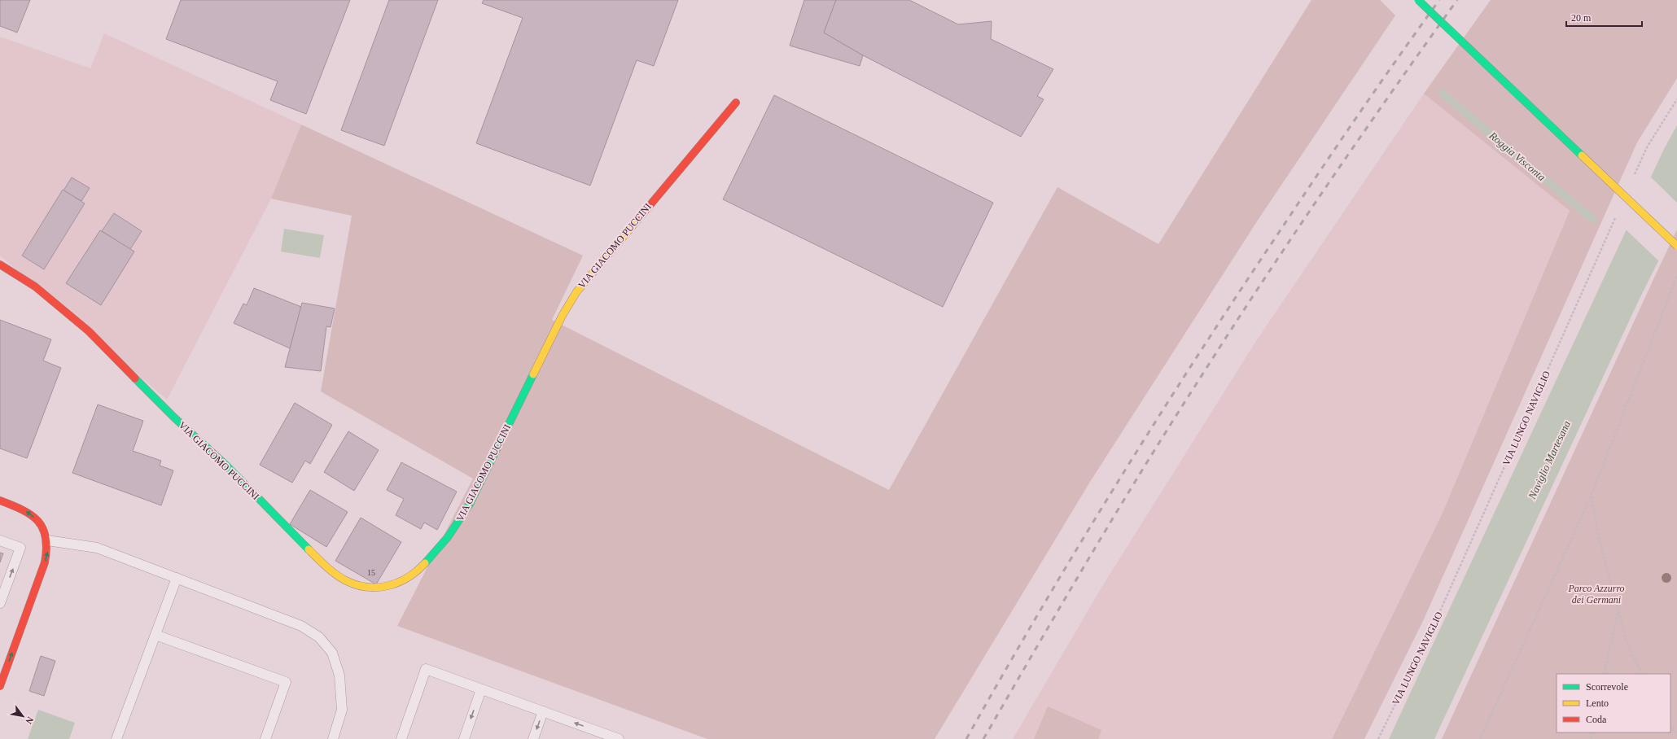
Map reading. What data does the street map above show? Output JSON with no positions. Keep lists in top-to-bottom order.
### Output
{
  "streets": {
    "street": ["VIA GIACOMO PUCCINI"],
    "path": ["VIA LUNGO NAVIGLIO"]
  },
  "water": ["Roggia Visconta", "Naviglio Martesana"],
  "parks": ["Parco Azzurro dei Germani"],
  "house_numbers": ["15"],
  "legend": ["Scorrevole", "Lento", "Coda"],
  "scale_bar": "20 m",
  "north": "bottom right"
}
